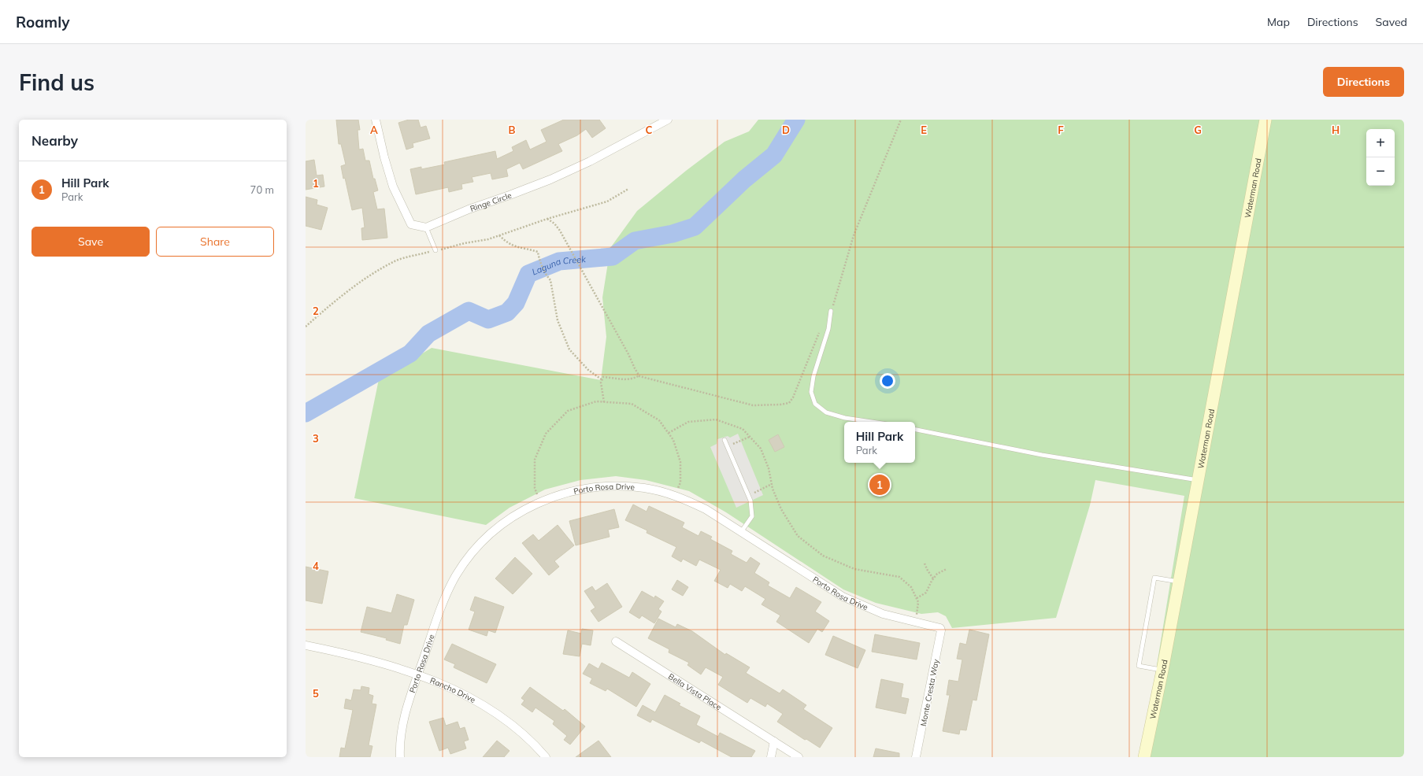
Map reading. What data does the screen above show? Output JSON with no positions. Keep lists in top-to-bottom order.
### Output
{
  "streets": {
    "main road": ["Waterman Road"],
    "street": [
      "Ringe Circle",
      "Porto Rosa Drive",
      "Rancho Drive",
      "Bella Vista Place",
      "Monte Cresta Way"
    ]
  },
  "crossings": [
    ["Porto Rosa Drive", "Rancho Drive"],
    ["Porto Rosa Drive", "Monte Cresta Way"]
  ],
  "water": ["Laguna Creek"],
  "page": {
    "header": "Roamly",
    "nav": ["Map", "Directions", "Saved"],
    "buttons": [
      "Directions",
      ["Save", "Share"]
    ],
    "title": "Find us",
    "heading": "Nearby",
    "map_buttons": ["+", "−"],
    "list": [
      {
        "mark": "1",
        "name": "Hill Park",
        "note": "Park",
        "value": "70 m"
      }
    ],
    "popup": ["Hill Park", "Park"],
    "pins": "1"
  },
  "grid": {
    "columns": [
      "A",
      "B",
      "C",
      "D",
      "E",
      "F",
      "G",
      "H"
    ],
    "rows": [
      "1",
      "2",
      "3",
      "4",
      "5"
    ]
  }
}
